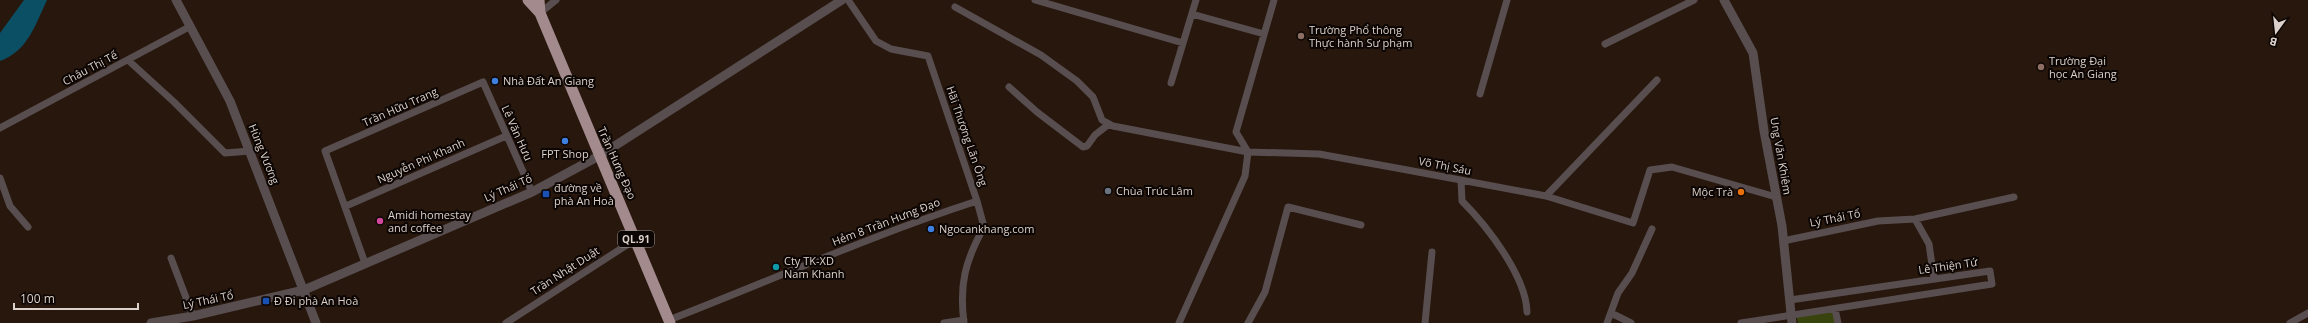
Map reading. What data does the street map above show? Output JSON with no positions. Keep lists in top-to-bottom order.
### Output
{
  "streets": {
    "highway": ["Trần Hưng Đạo", "QL.91"],
    "street": [
      "Châu Thị Tế",
      "Trần Hữu Trang",
      "Lê Văn Hưu",
      "Hãi Thượng Lãn Ông",
      "Hùng Vương",
      "Ung Văn Khiêm",
      "Nguyễn Phi Khanh",
      "Võ Thị Sáu",
      "Lý Thái Tổ",
      "Hẻm 8 Trần Hưng Đạo",
      "Lê Thiện Tứ",
      "Trần Nhật Duật"
    ]
  },
  "crossings": [
    ["Châu Thị Tế", "Hùng Vương"],
    ["Trần Hữu Trang", "Lê Văn Hưu"],
    ["Trần Hữu Trang", "Nguyễn Phi Khanh"],
    ["Lê Văn Hưu", "Nguyễn Phi Khanh"],
    ["Lê Văn Hưu", "Lý Thái Tổ"],
    ["Hãi Thượng Lãn Ông", "Hẻm 8 Trần Hưng Đạo"],
    ["Hùng Vương", "Lý Thái Tổ"],
    ["Ung Văn Khiêm", "Võ Thị Sáu"],
    ["Ung Văn Khiêm", "Lý Thái Tổ"],
    ["Ung Văn Khiêm", "Lê Thiện Tứ"],
    ["Trần Hưng Đạo", "Lý Thái Tổ"],
    ["Trần Hưng Đạo", "Hẻm 8 Trần Hưng Đạo"],
    ["Trần Hưng Đạo", "Trần Nhật Duật"]
  ],
  "places": {
    "other": [
      "Trường Phổ thông Thực hành Sư phạm",
      "Trường Đại học An Giang",
      "Nhà Đất An Giang",
      "FPT Shop",
      "Chùa Trúc Lâm",
      "Mộc Trà",
      "Amidi homestay and coffee",
      "Ngocankhang.com",
      "Cty TK-XD Nam Khanh"
    ],
    "transit": ["đường về phà An Hoà", "Đ Đi phà An Hoà"]
  },
  "scale_bar": "100 m",
  "north": "bottom"
}
